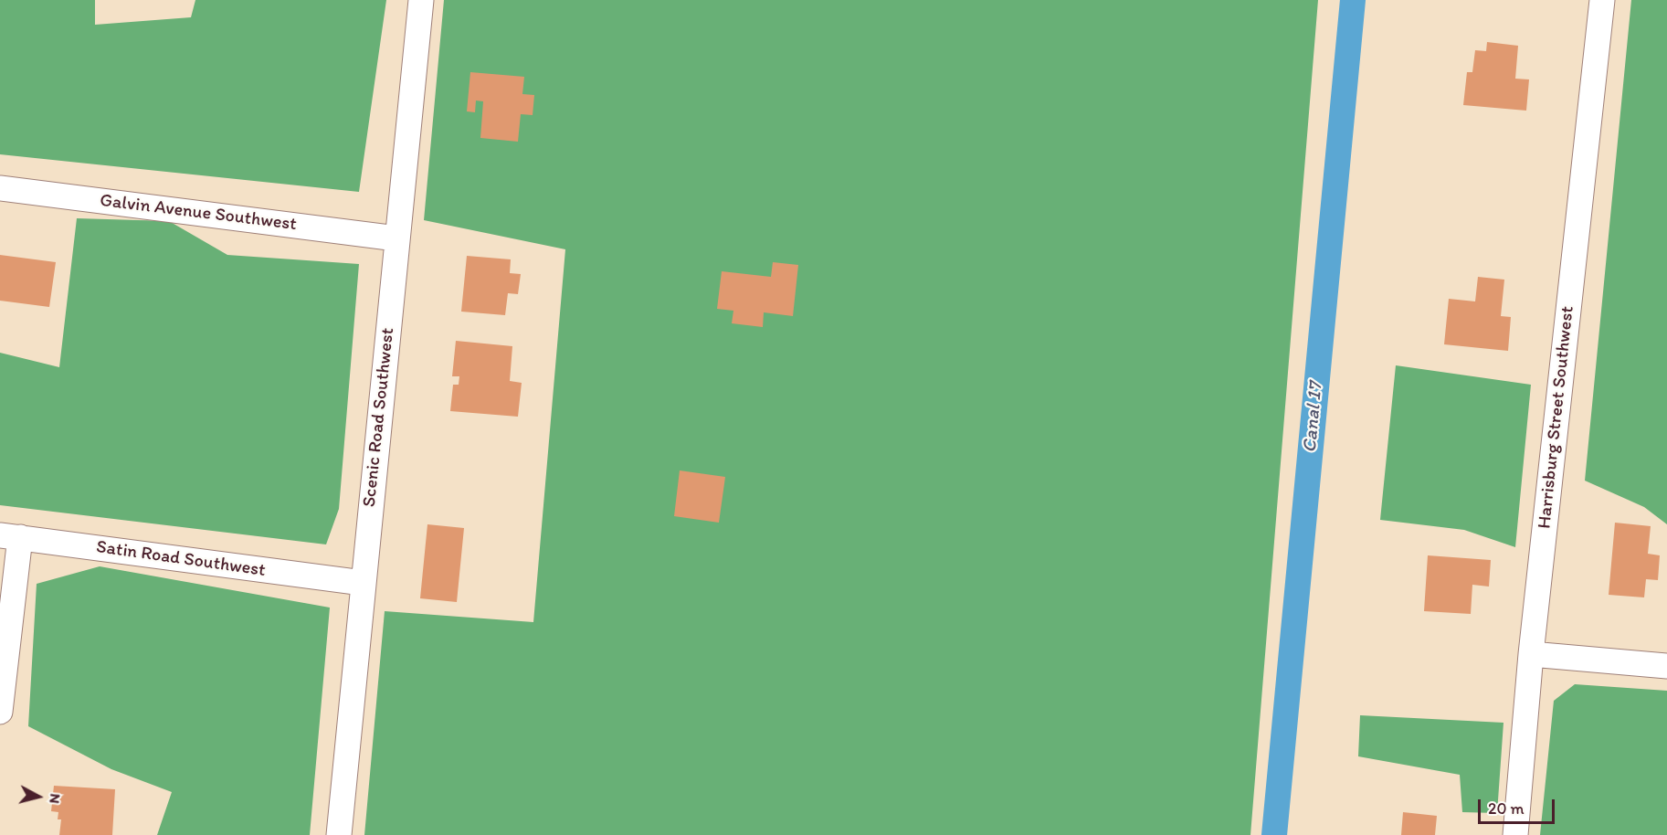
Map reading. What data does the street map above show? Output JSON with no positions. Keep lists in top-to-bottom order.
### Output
{
  "streets": {
    "street": [
      "Galvin Avenue Southwest",
      "Scenic Road Southwest",
      "Harrisburg Street Southwest",
      "Satin Road Southwest"
    ]
  },
  "crossings": [
    ["Galvin Avenue Southwest", "Scenic Road Southwest"],
    ["Scenic Road Southwest", "Satin Road Southwest"]
  ],
  "water": ["Canal 17"],
  "scale_bar": "20 m",
  "north": "right"
}
